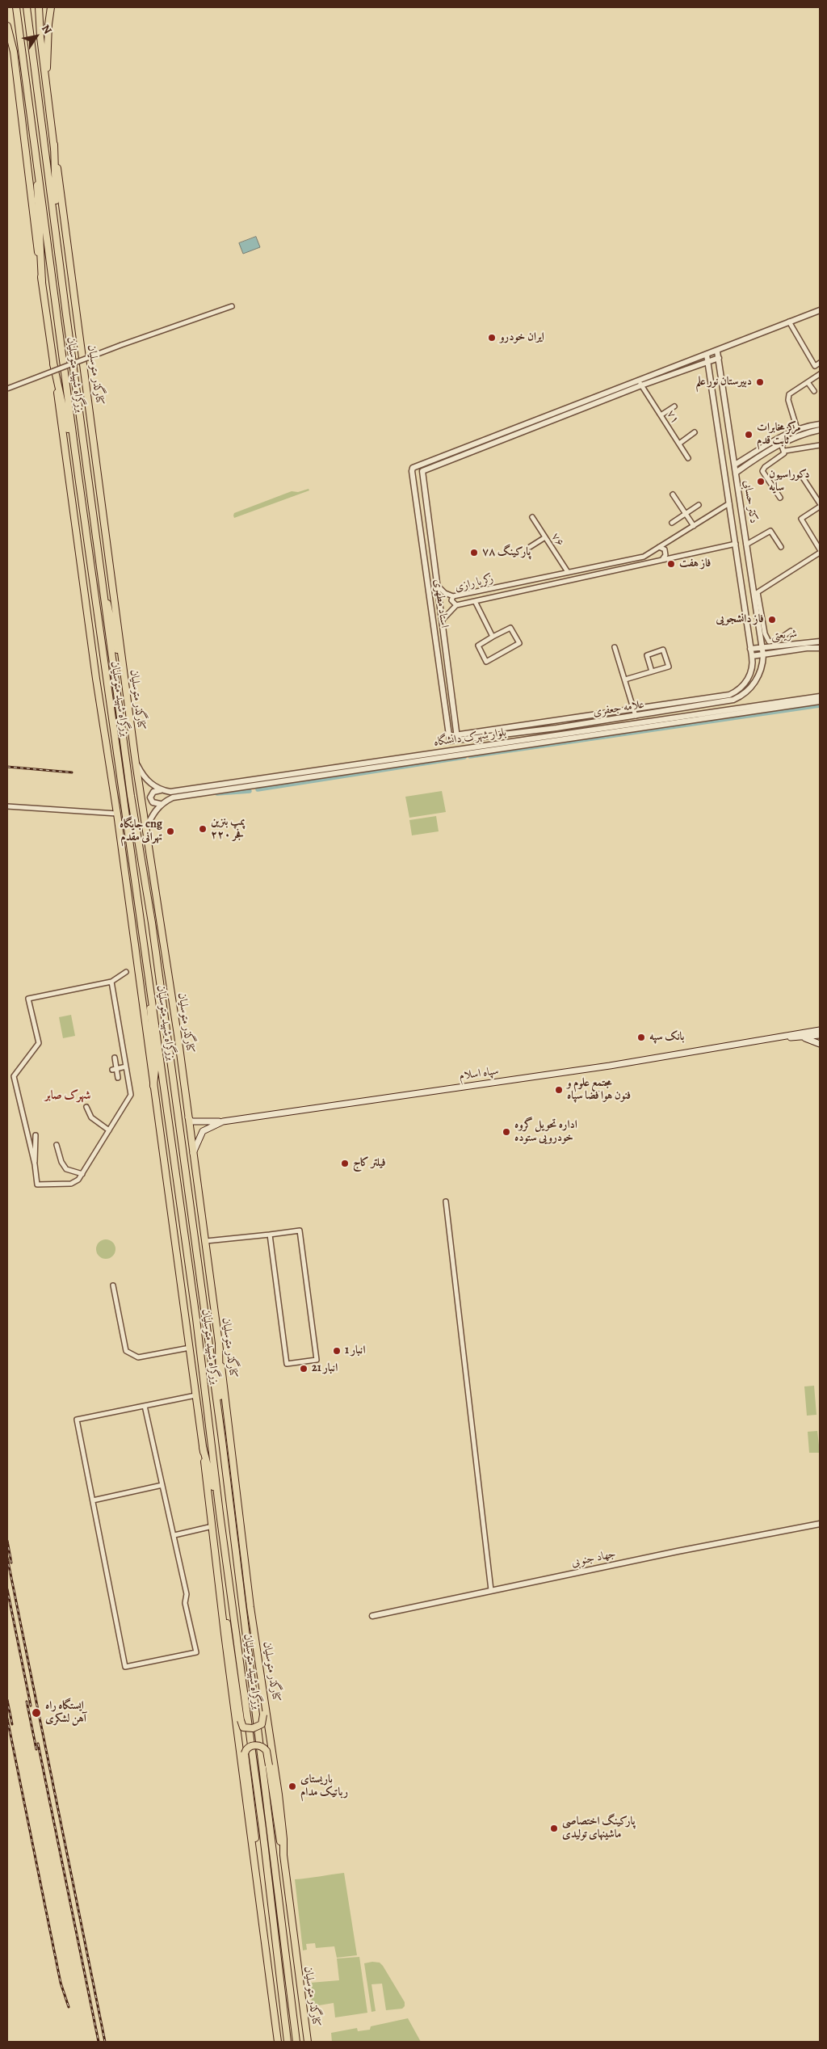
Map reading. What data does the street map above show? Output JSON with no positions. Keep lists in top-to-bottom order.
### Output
{
  "streets": {
    "main road": ["بزرگراه شهید متوسلیان", "کنارگذر متوسلیان", "سپاه اسلام"],
    "street": [
      "۷۱",
      "دکتر حسابی",
      "۷۶",
      "زکریا رازی",
      "استاد مطهری",
      "شریعتی",
      "علامه جعفری",
      "بلوار شهرک دانشگاه",
      "جهاد جنوبی"
    ]
  },
  "crossings": [
    ["کنارگذر متوسلیان", "سپاه اسلام"],
    ["دکتر حسابی", "زکریا رازی"],
    ["دکتر حسابی", "شریعتی"],
    ["دکتر حسابی", "علامه جعفری"],
    ["۷۶", "زکریا رازی"],
    ["استاد مطهری", "علامه جعفری"],
    ["شریعتی", "علامه جعفری"]
  ],
  "districts": ["شهرک صابر"],
  "places": [
    "ایران خودرو",
    "دبیرستان نور علم",
    "مرکز مخابرات ثابت قدم",
    "دکوراسیون سایه",
    "پارکینگ ۷۸",
    "فاز هفت",
    "فاز دانشجویی",
    "پمپ بنزین ۲۲۰ فجر",
    "جایگاه cng تهرانی مقدم",
    "بانک سپه",
    "مجتمع علوم و فنون هوا فضا سپاه",
    "اداره تحویل گروه خودرویی ستوده",
    "فیلتر کاج",
    "انبار 1",
    "انبار 21",
    "ایستگاه راه آهن لشکری",
    "باریستای رباتیک مدام",
    "پارکینگ اختصاصی ماشینهای تولیدی"
  ],
  "north": "top right"
}
